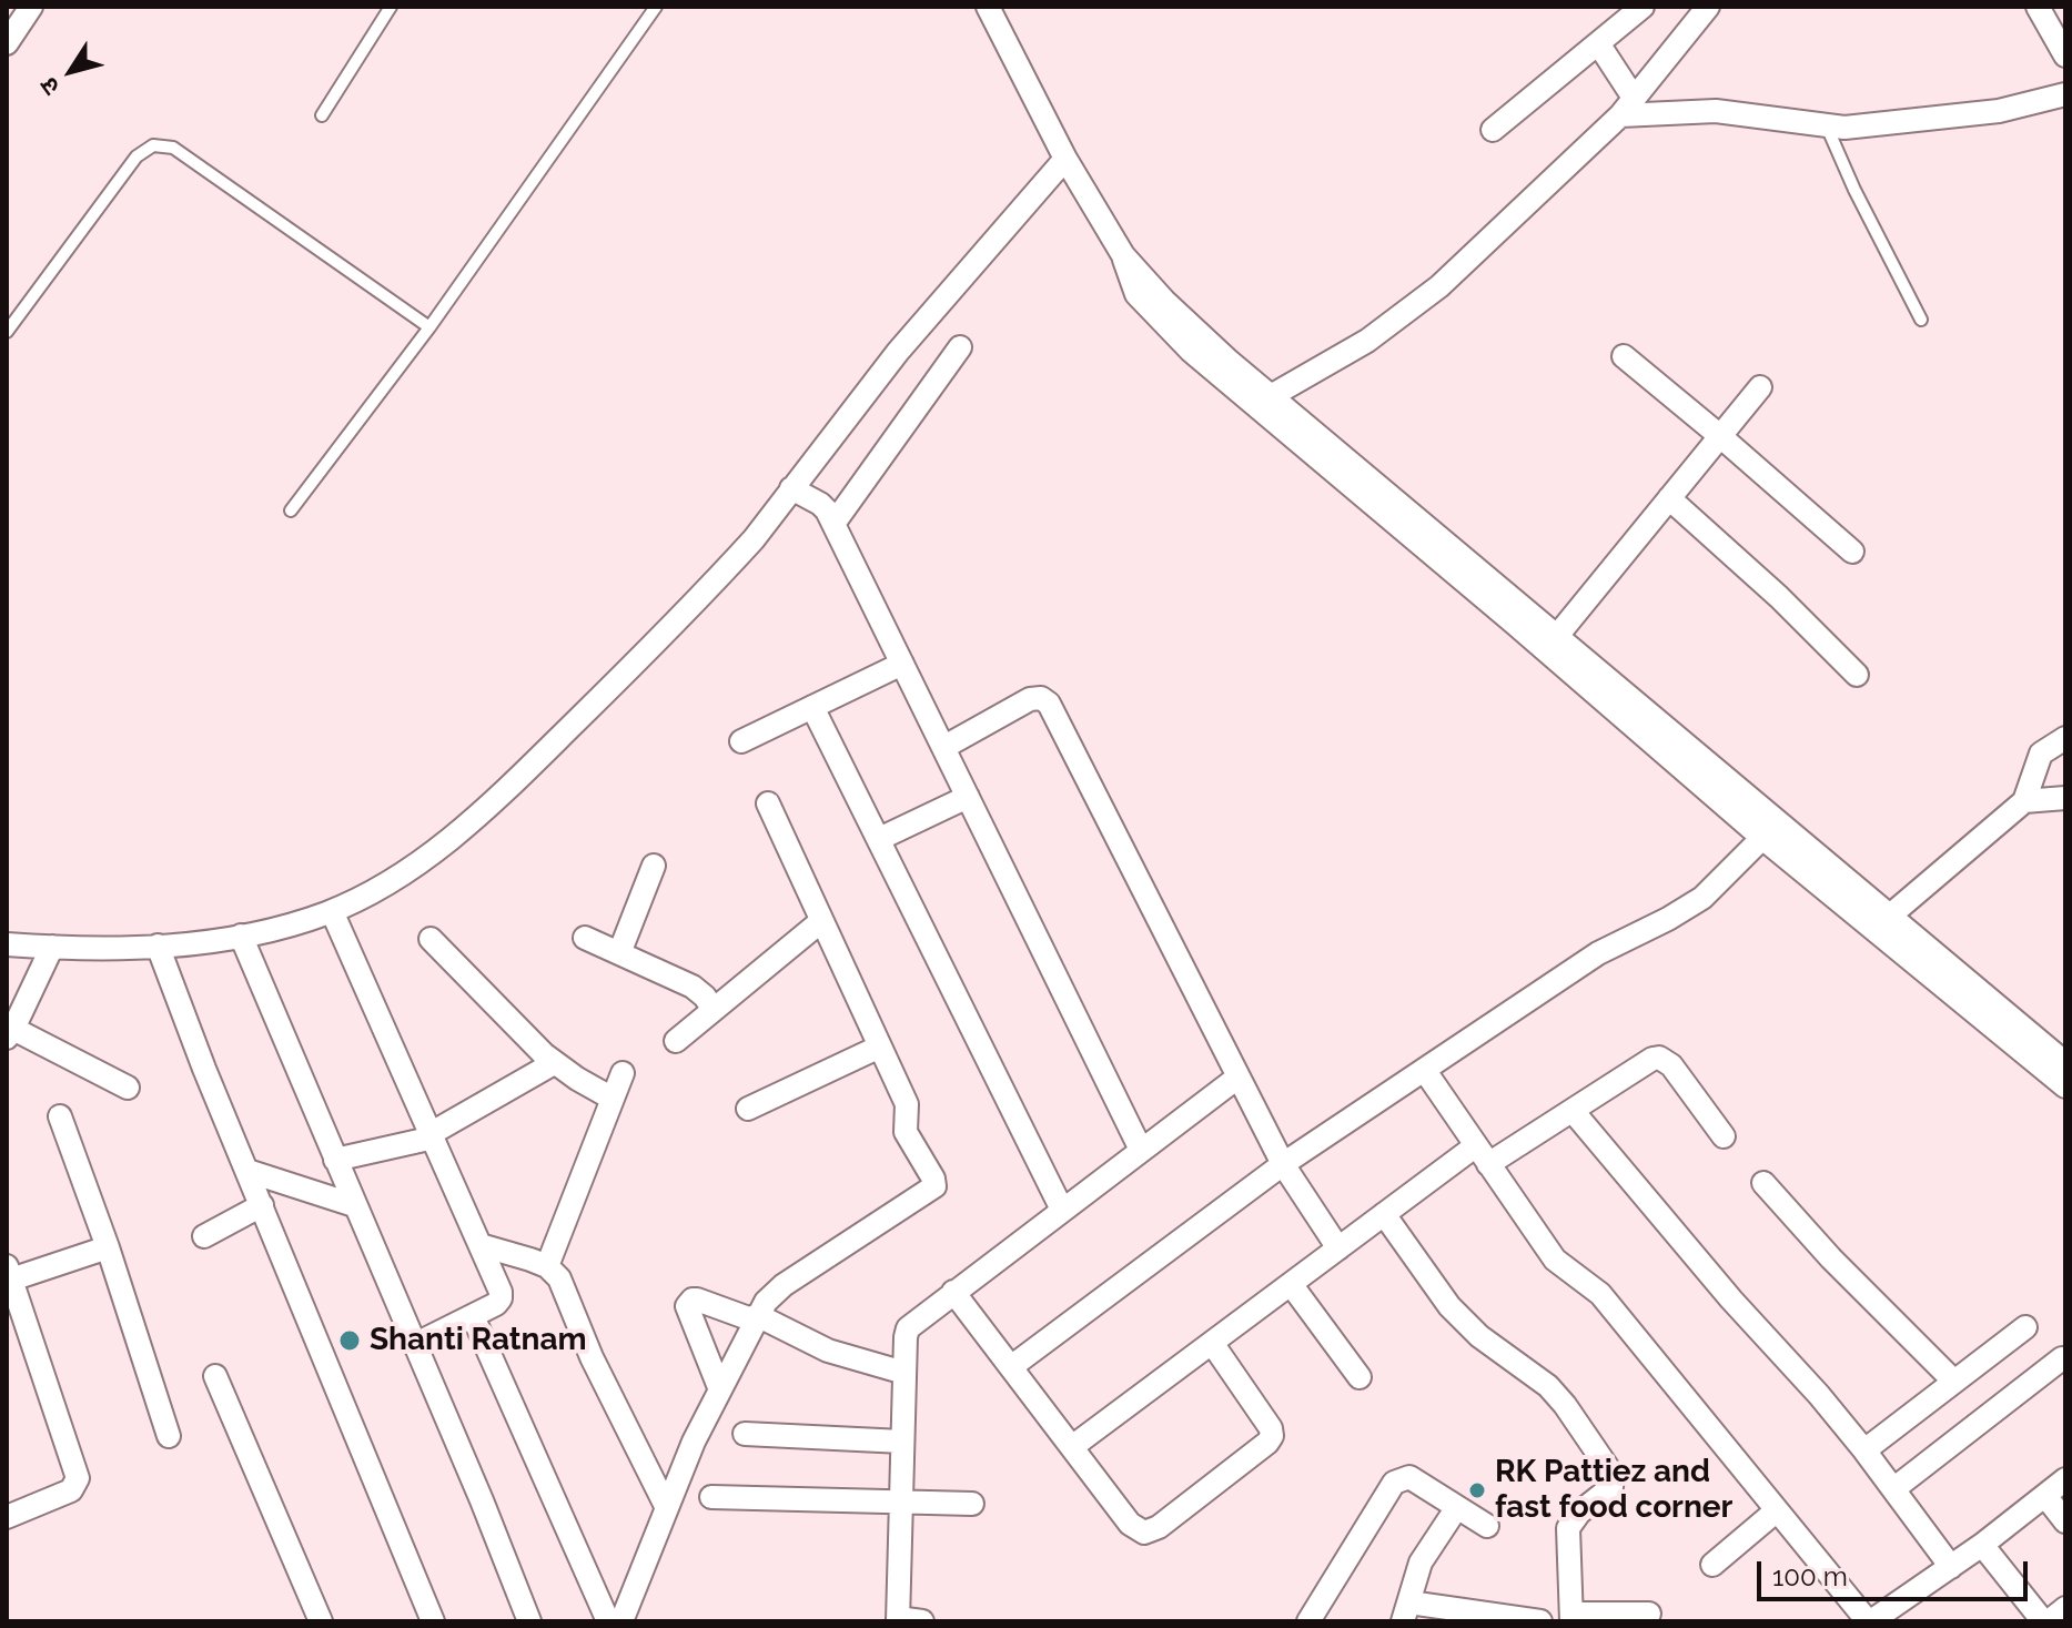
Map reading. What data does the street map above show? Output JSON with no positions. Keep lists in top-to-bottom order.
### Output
{
  "places": ["Shanti Ratnam", "RK Pattiez and fast food corner"],
  "scale_bar": "100 m",
  "north": "bottom left"
}
